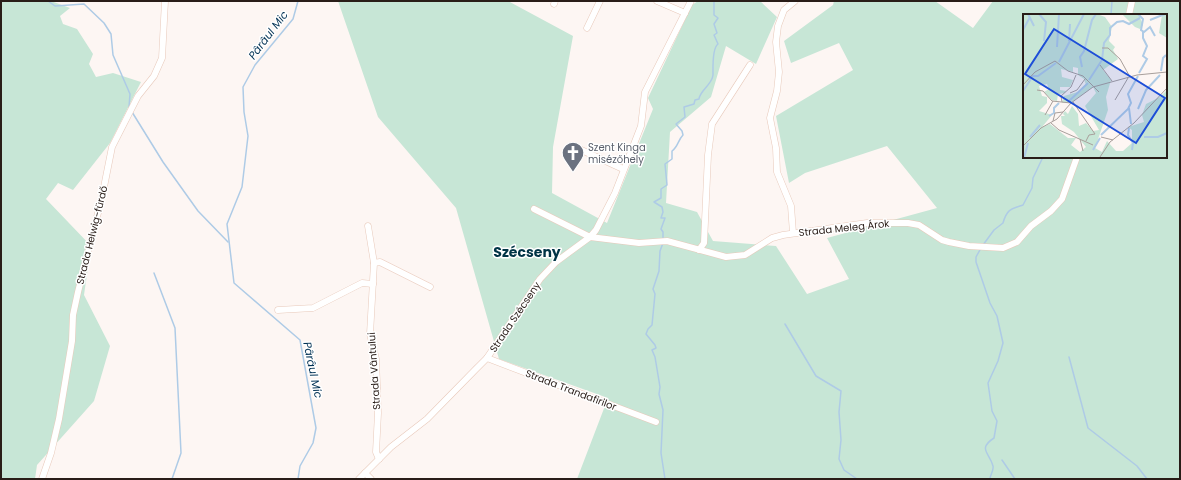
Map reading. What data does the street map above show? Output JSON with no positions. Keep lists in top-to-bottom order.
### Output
{
  "streets": {
    "street": [
      "Strada Meleg Árok",
      "Strada Helwig-fürdő",
      "Strada Szécseny",
      "Strada Vântului",
      "Strada Trandafirilor"
    ]
  },
  "crossings": [
    ["Strada Meleg Árok", "Strada Szécseny"],
    ["Strada Szécseny", "Strada Vântului"],
    ["Strada Szécseny", "Strada Trandafirilor"]
  ],
  "districts": ["Szécseny"],
  "water": ["Pârâul Mic"],
  "places": {
    "church": ["Szent Kinga misézőhely"]
  }
}
